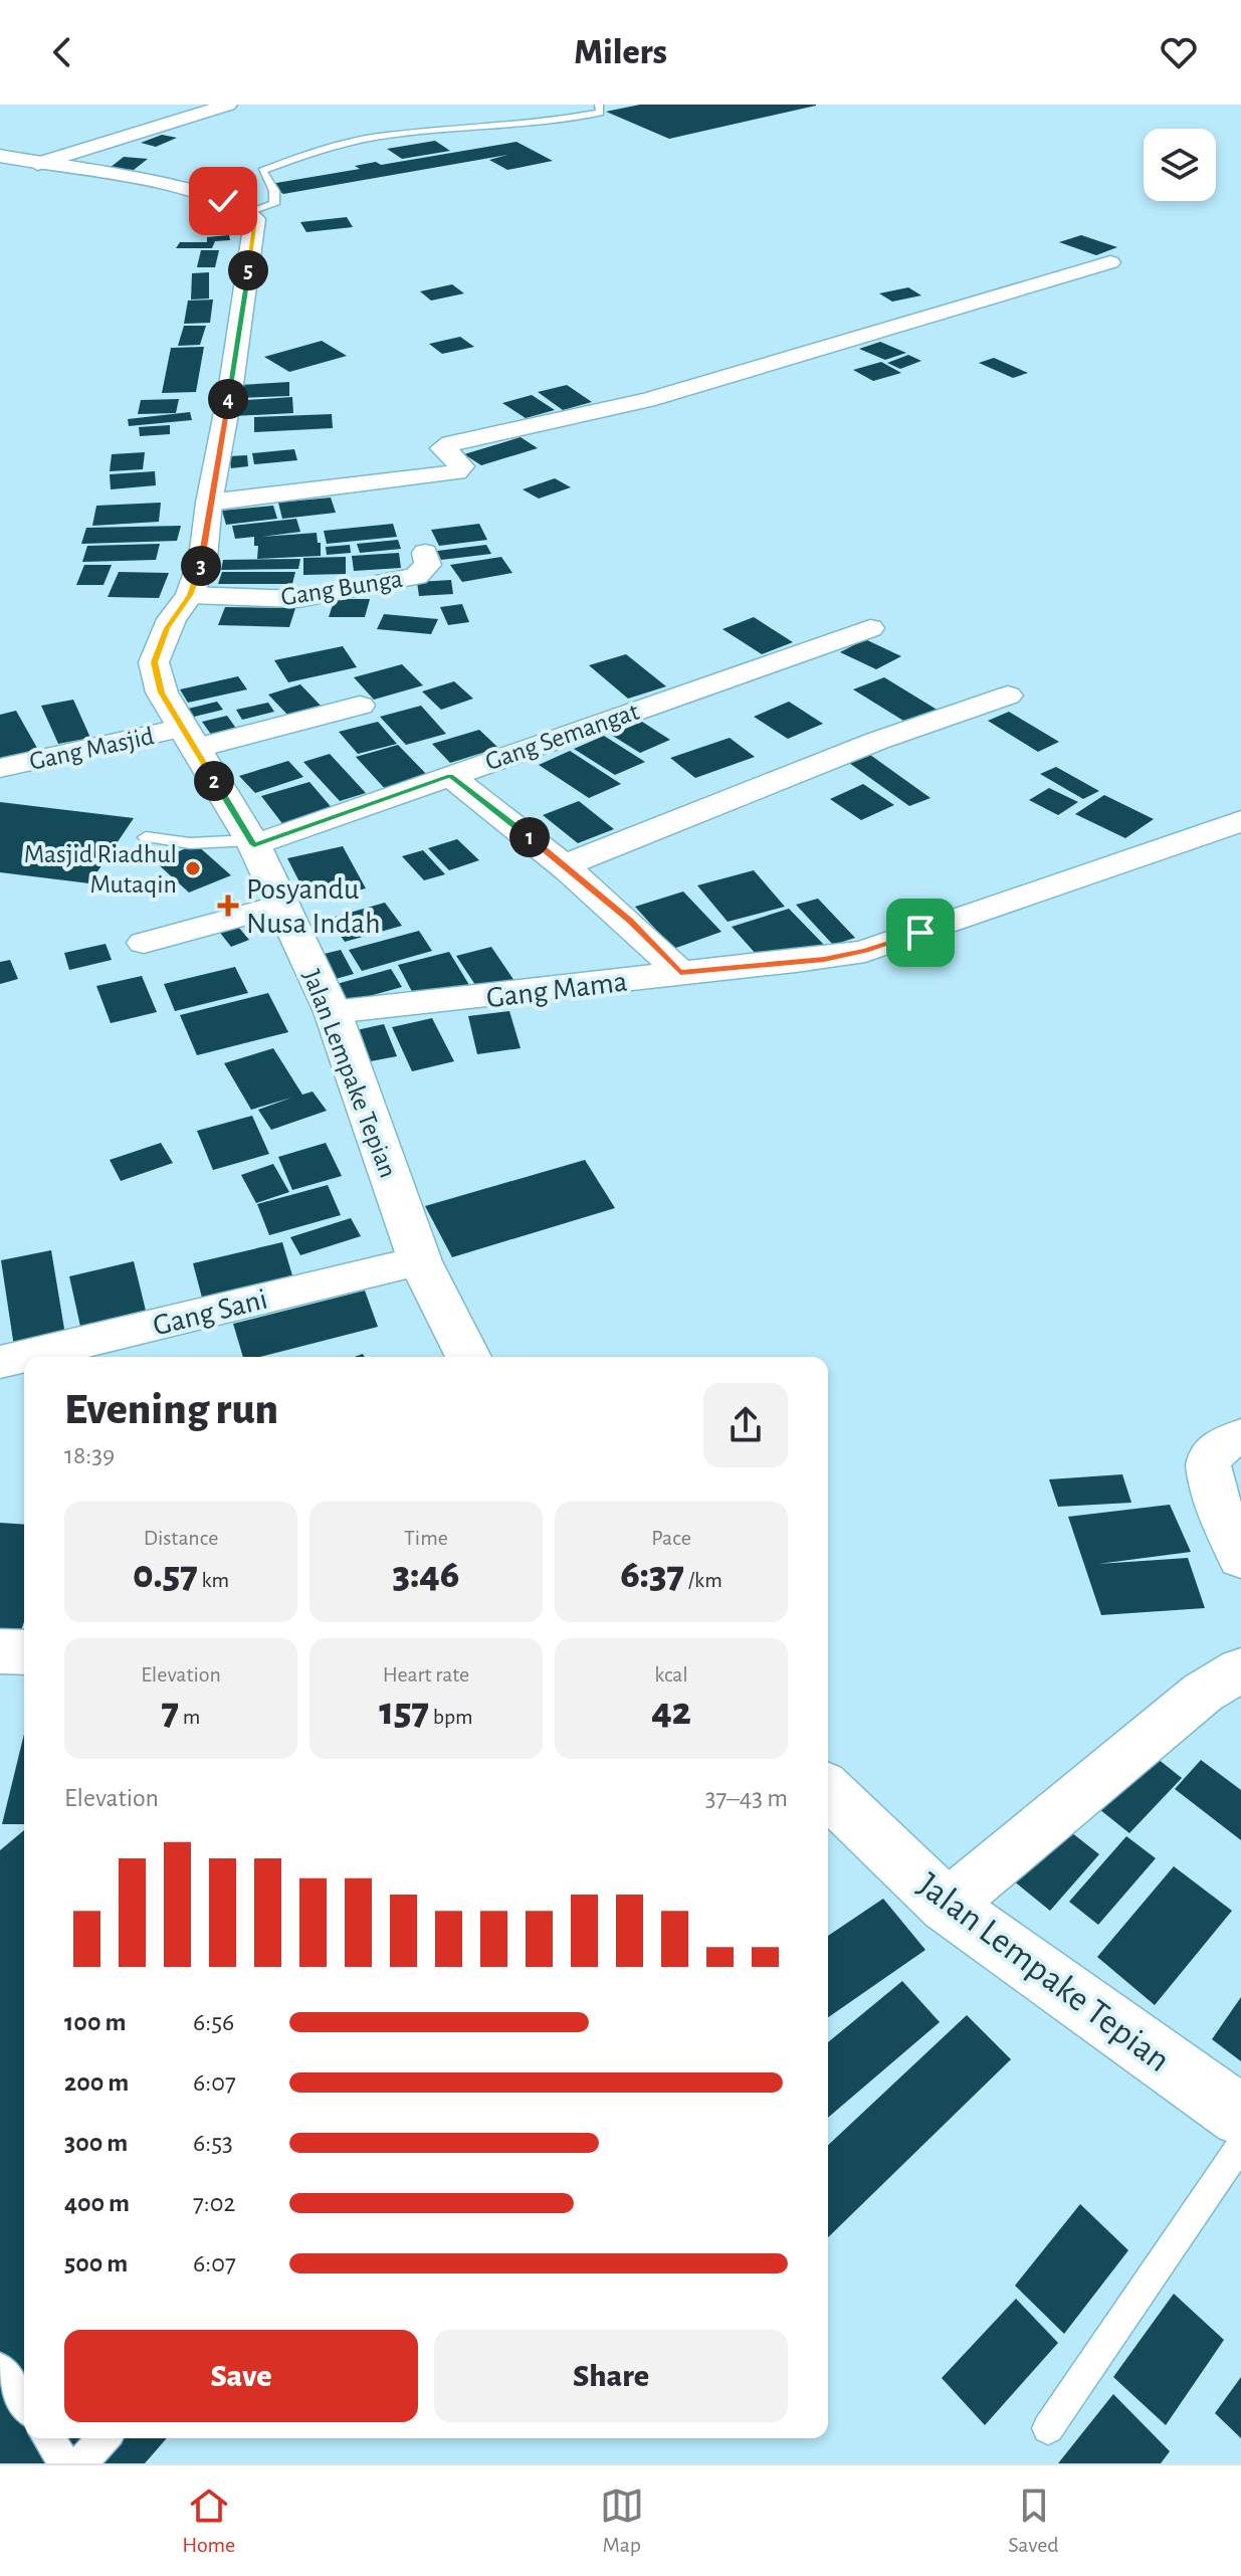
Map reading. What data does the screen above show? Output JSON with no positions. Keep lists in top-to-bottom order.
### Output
{
  "streets": {
    "street": [
      "Gang Bunga",
      "Gang Semangat",
      "Gang Masjid",
      "Gang Mama",
      "Jalan Lempake Tepian",
      "Gang Sani"
    ]
  },
  "crossings": [
    ["Gang Bunga", "Jalan Lempake Tepian"],
    ["Gang Semangat", "Jalan Lempake Tepian"],
    ["Gang Masjid", "Jalan Lempake Tepian"],
    ["Gang Mama", "Jalan Lempake Tepian"],
    ["Jalan Lempake Tepian", "Gang Sani"]
  ],
  "places": {
    "other": ["Masjid Riadhul Mutaqin"],
    "health": ["Posyandu Nusa Indah"]
  },
  "page": {
    "header": "Milers",
    "pins": [
      "5",
      "4",
      "3",
      "2",
      "1"
    ],
    "heading": ["Evening run", "18:39"],
    "stats": [
      ["Distance", "0.57 km"],
      ["Time", "3:46"],
      ["Pace", "6:37 /km"],
      ["Elevation", "7 m"],
      ["Heart rate", "157 bpm"],
      ["kcal", "42"]
    ],
    "chart": ["Elevation", "37–43 m"],
    "list": [
      {
        "name": "100 m",
        "note": "6:56"
      },
      {
        "name": "200 m",
        "note": "6:07"
      },
      {
        "name": "300 m",
        "note": "6:53"
      },
      {
        "name": "400 m",
        "note": "7:02"
      },
      {
        "name": "500 m",
        "note": "6:07"
      }
    ],
    "buttons": ["Save", "Share"],
    "tabs": ["Home", "Map", "Saved"]
  }
}
